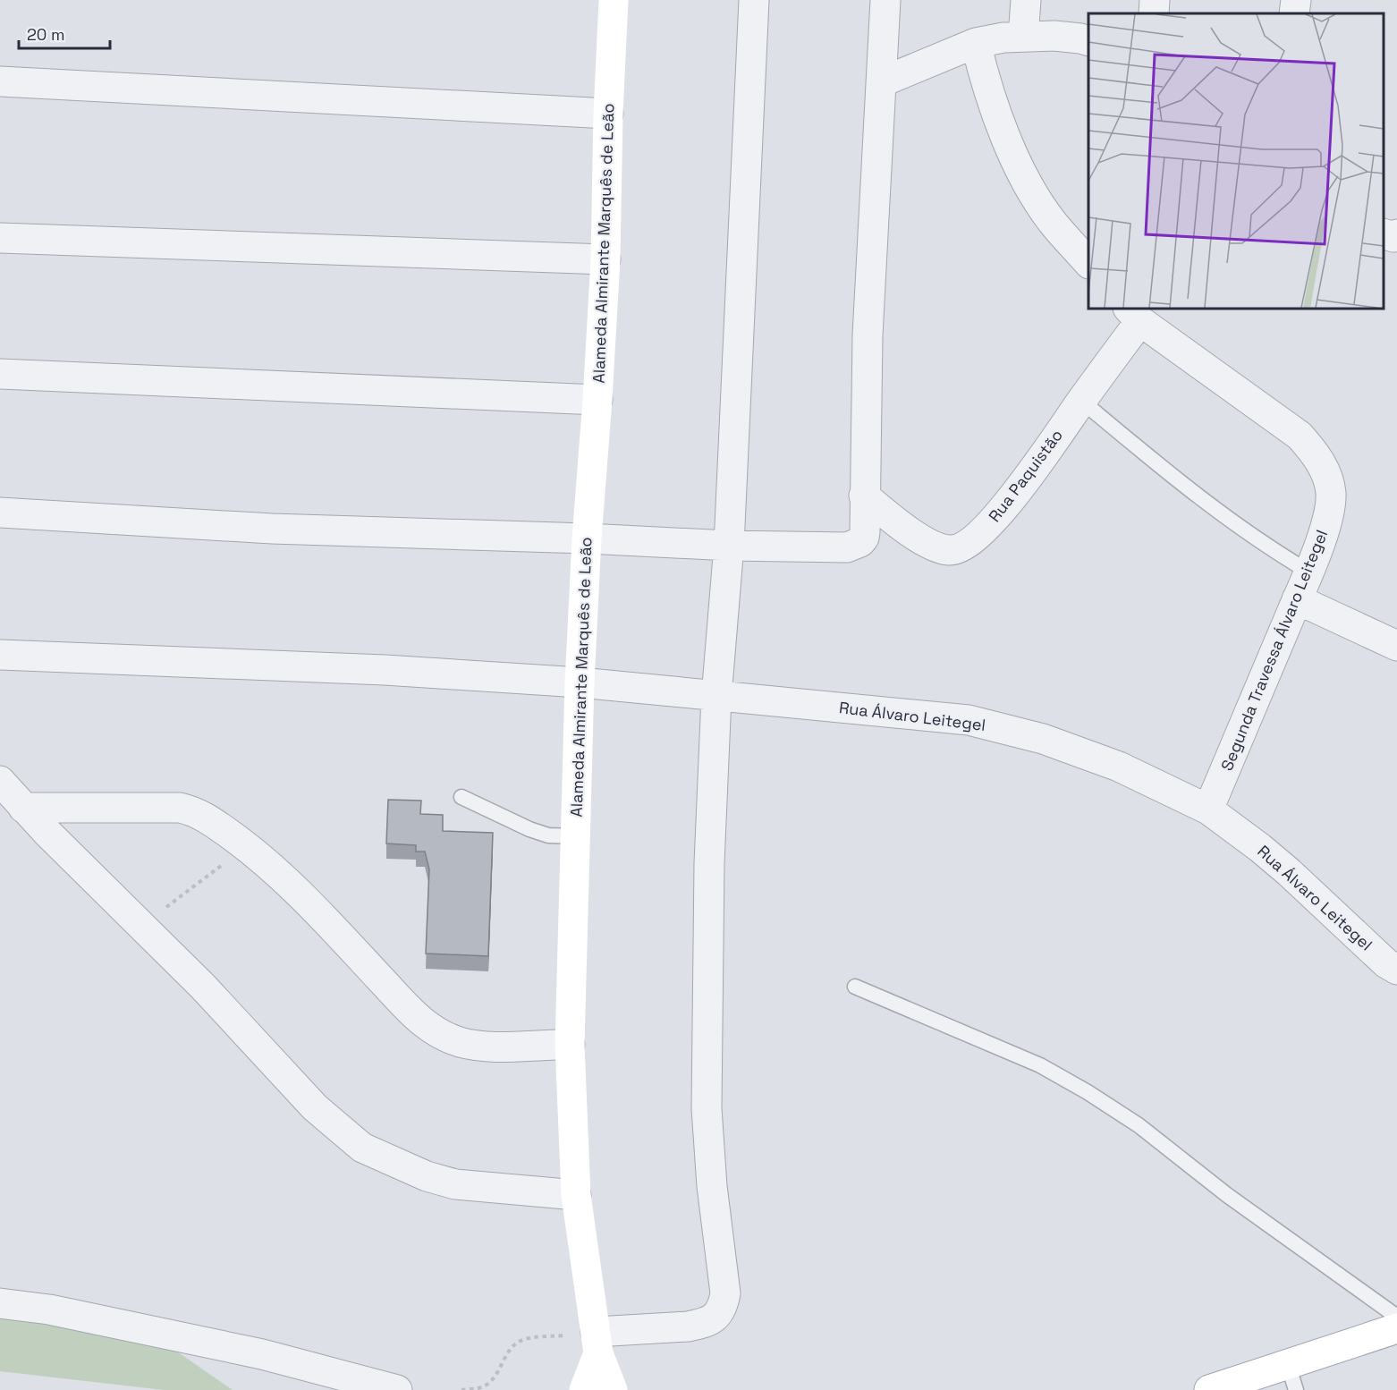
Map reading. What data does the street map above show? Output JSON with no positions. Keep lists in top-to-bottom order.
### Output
{
  "streets": {
    "main road": ["Alameda Almirante Marquês de Leão"],
    "street": ["Rua Paquistão", "Segunda Travessa Álvaro Leitegel", "Rua Álvaro Leitegel"]
  },
  "crossings": [
    ["Alameda Almirante Marquês de Leão", "Rua Álvaro Leitegel"],
    ["Rua Paquistão", "Segunda Travessa Álvaro Leitegel"],
    ["Segunda Travessa Álvaro Leitegel", "Rua Álvaro Leitegel"]
  ],
  "scale_bar": "20 m"
}
